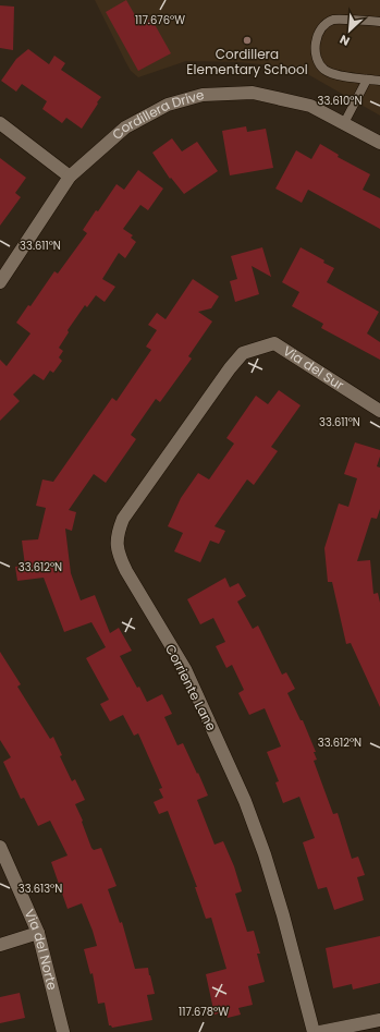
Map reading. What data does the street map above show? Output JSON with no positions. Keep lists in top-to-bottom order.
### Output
{
  "streets": {
    "street": [
      "Cordillera Drive",
      "Via del Sur",
      "Corriente Lane",
      "Via del Norte"
    ]
  },
  "crossings": [
    ["Via del Sur", "Corriente Lane"]
  ],
  "places": ["Cordillera Elementary School"],
  "north": "bottom left",
  "coordinates": [
    "117.676°W",
    "33.610°N",
    "33.611°N",
    "33.612°N",
    "33.613°N",
    "117.678°W"
  ]
}
